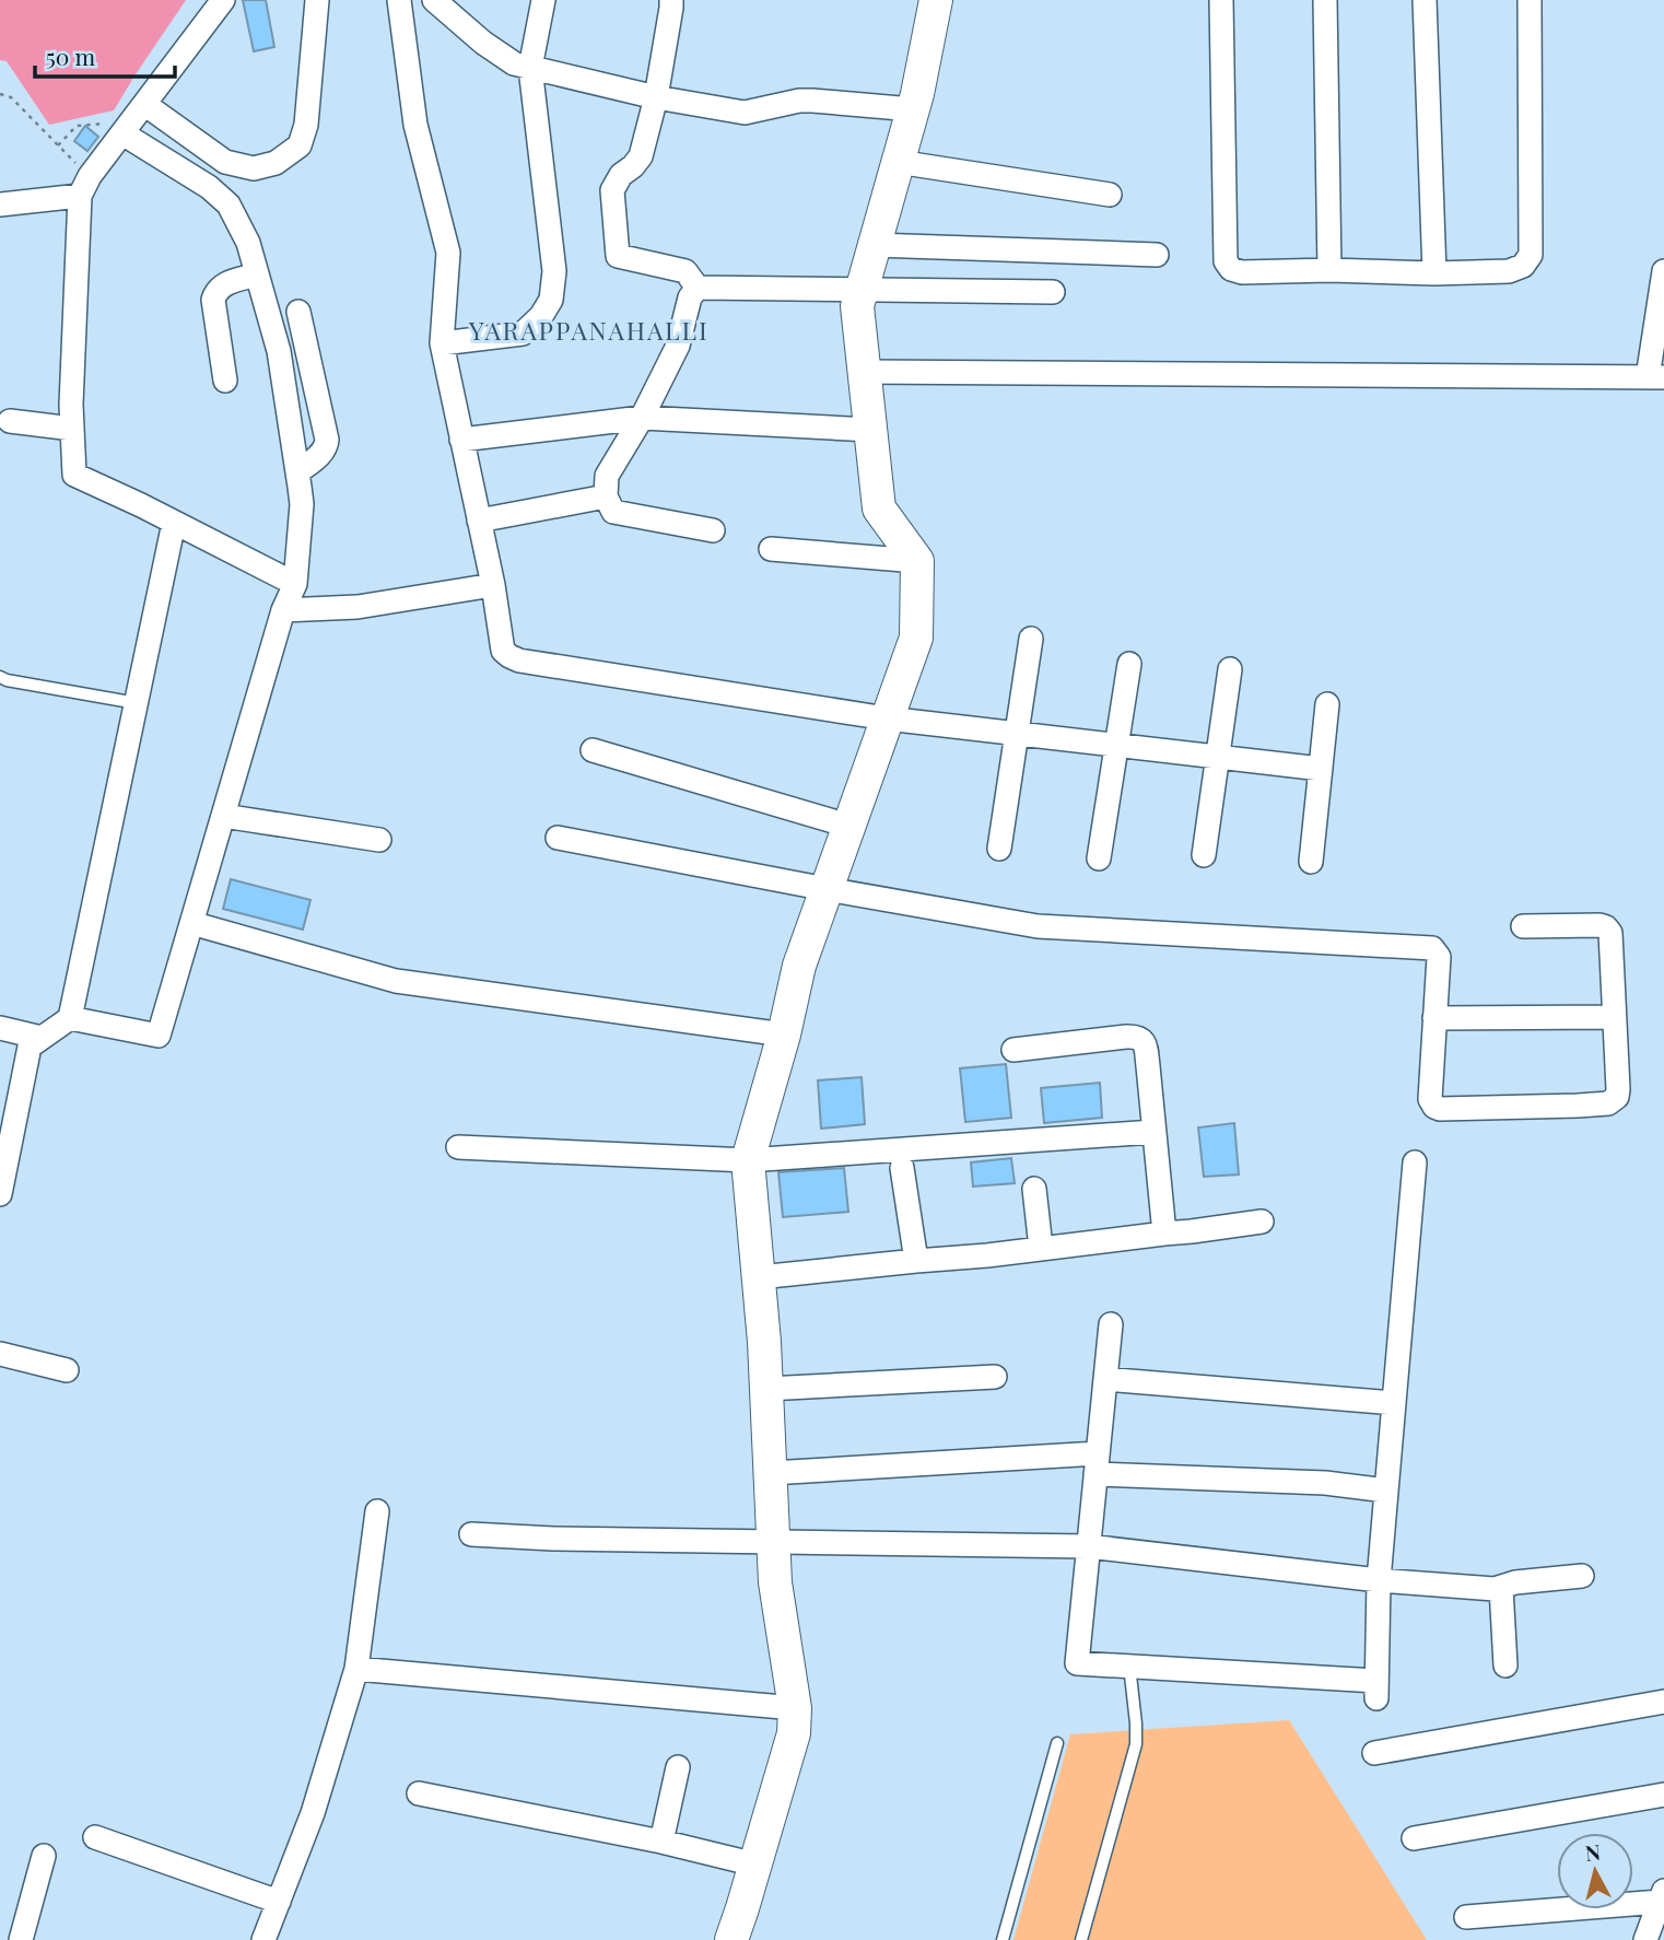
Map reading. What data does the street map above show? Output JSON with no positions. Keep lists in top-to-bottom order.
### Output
{
  "districts": ["YARAPPANAHALLI"],
  "scale_bar": "50 m",
  "north": "top"
}
